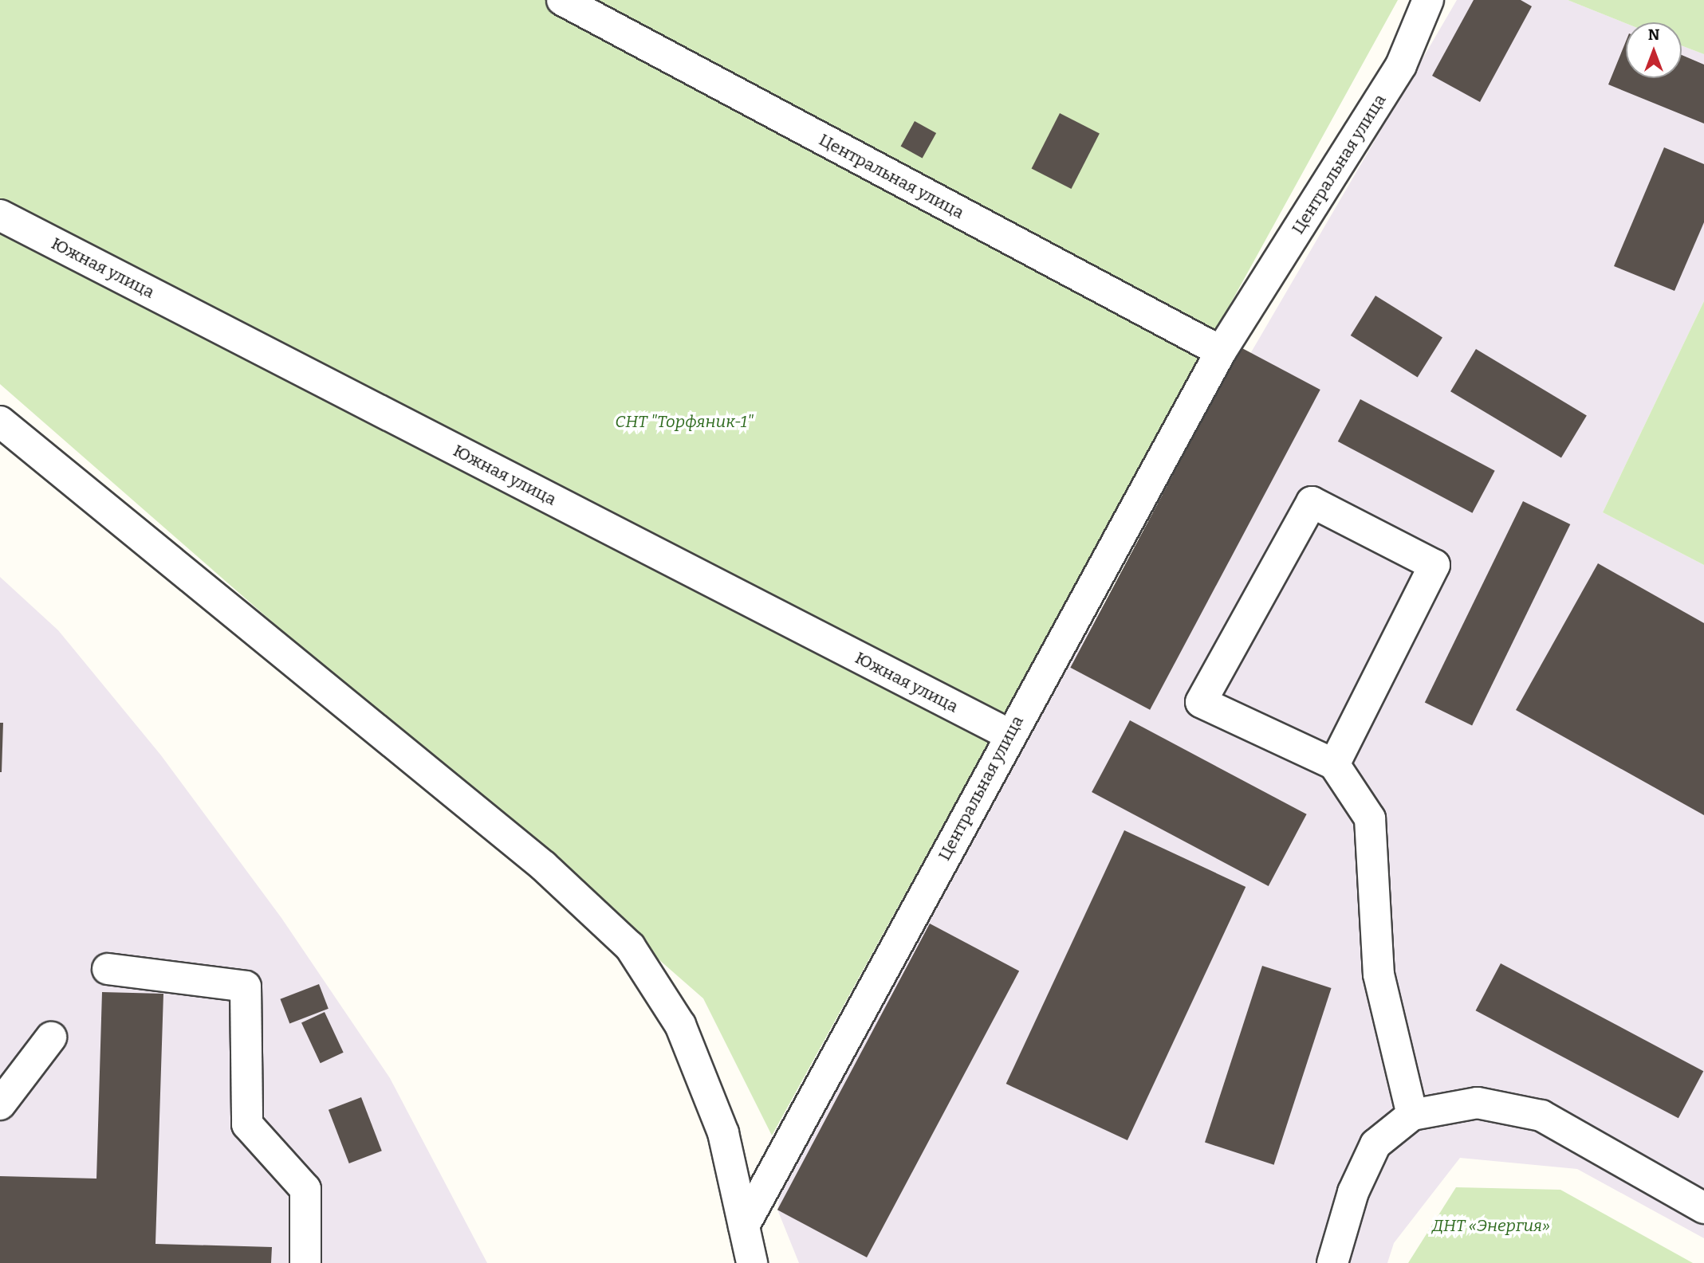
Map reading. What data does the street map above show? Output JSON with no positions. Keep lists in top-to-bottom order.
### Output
{
  "streets": {
    "street": ["Центральная улица", "Южная улица"]
  },
  "crossings": [
    ["Центральная улица", "Южная улица"]
  ],
  "parks": ["СНТ \"Торфяник-1\"", "ДНТ «Энергия»"],
  "north": "top"
}
